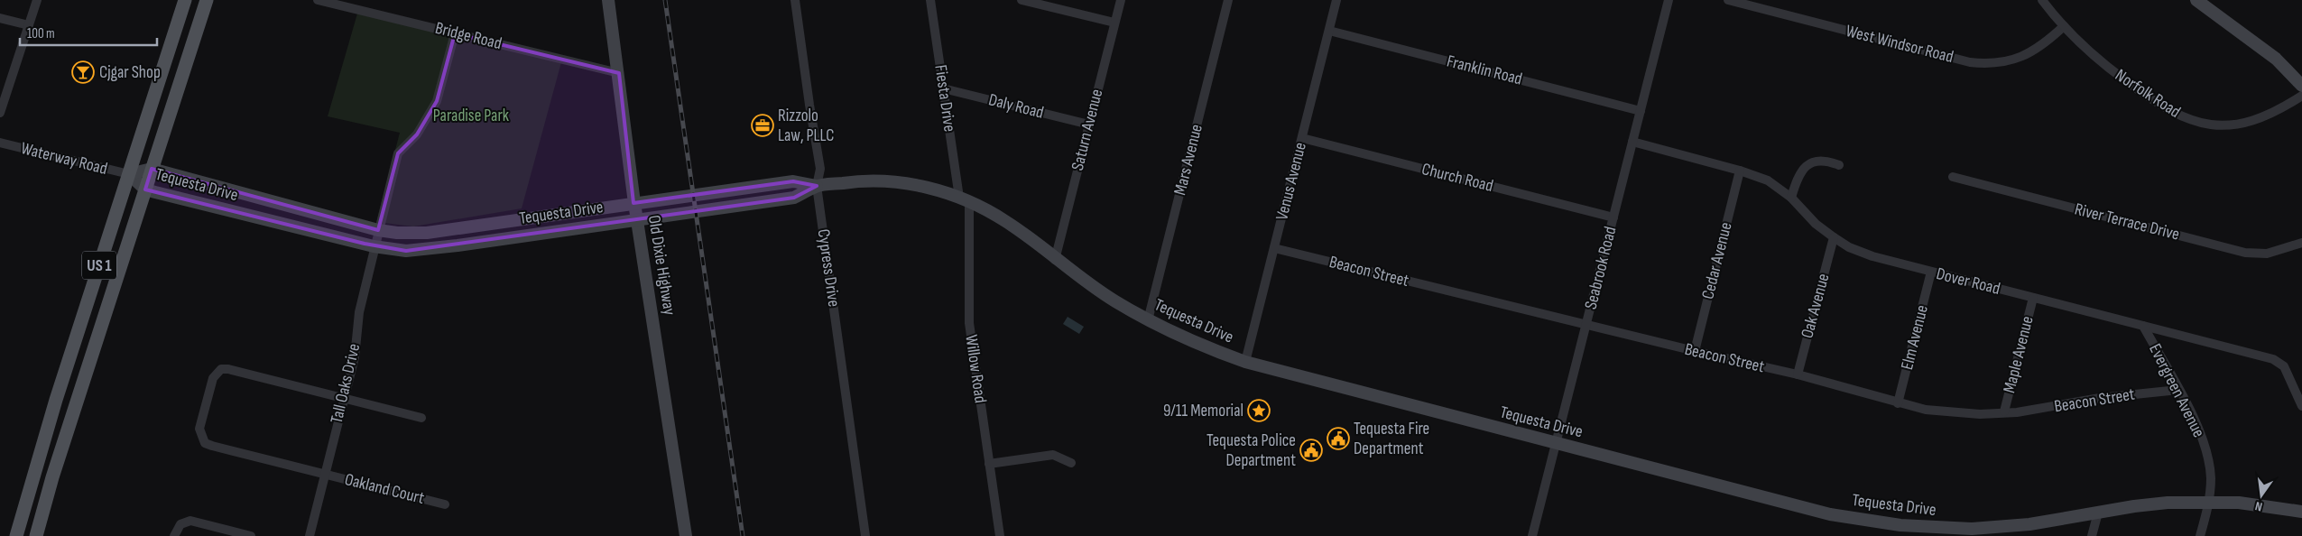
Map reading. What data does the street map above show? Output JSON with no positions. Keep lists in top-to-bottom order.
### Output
{
  "streets": {
    "main road": ["US 1"],
    "street": [
      "Bridge Road",
      "West Windsor Road",
      "Franklin Road",
      "Norfolk Road",
      "Fiesta Drive",
      "Daly Road",
      "Saturn Avenue",
      "Waterway Road",
      "Mars Avenue",
      "Church Road",
      "Venus Avenue",
      "Tequesta Drive",
      "River Terrace Drive",
      "Cedar Avenue",
      "Old Dixie Highway",
      "Cypress Drive",
      "Seabrook Road",
      "Beacon Street",
      "Dover Road",
      "Oak Avenue",
      "Elm Avenue",
      "Maple Avenue",
      "Willow Road",
      "Tall Oaks Drive",
      "Evergreen Avenue",
      "Oakland Court"
    ]
  },
  "crossings": [
    ["Bridge Road", "Old Dixie Highway"],
    ["Bridge Road", "Tall Oaks Drive"],
    ["West Windsor Road", "Norfolk Road"],
    ["Franklin Road", "Venus Avenue"],
    ["Franklin Road", "Seabrook Road"],
    ["Fiesta Drive", "Daly Road"],
    ["Fiesta Drive", "Tequesta Drive"],
    ["Fiesta Drive", "Willow Road"],
    ["Daly Road", "Saturn Avenue"],
    ["Saturn Avenue", "Tequesta Drive"],
    ["Waterway Road", "Tequesta Drive"],
    ["Waterway Road", "US 1"],
    ["Mars Avenue", "Tequesta Drive"],
    ["Church Road", "Venus Avenue"],
    ["Church Road", "Seabrook Road"],
    ["Venus Avenue", "Tequesta Drive"],
    ["Venus Avenue", "Beacon Street"],
    ["Tequesta Drive", "US 1"],
    ["Tequesta Drive", "Old Dixie Highway"],
    ["Tequesta Drive", "Cypress Drive"],
    ["Tequesta Drive", "Seabrook Road"],
    ["Tequesta Drive", "Willow Road"],
    ["Tequesta Drive", "Tall Oaks Drive"],
    ["Tequesta Drive", "Evergreen Avenue"],
    ["Cedar Avenue", "Beacon Street"],
    ["Cedar Avenue", "Dover Road"],
    ["Seabrook Road", "Beacon Street"],
    ["Seabrook Road", "Dover Road"],
    ["Beacon Street", "Oak Avenue"],
    ["Beacon Street", "Elm Avenue"],
    ["Beacon Street", "Maple Avenue"],
    ["Beacon Street", "Evergreen Avenue"],
    ["Dover Road", "Oak Avenue"],
    ["Dover Road", "Elm Avenue"],
    ["Dover Road", "Maple Avenue"],
    ["Dover Road", "Evergreen Avenue"],
    ["Tall Oaks Drive", "Oakland Court"]
  ],
  "parks": ["Paradise Park"],
  "places": {
    "bar": ["Cjgar Shop"],
    "office": ["Rizzolo Law, PLLC"],
    "place": ["9/11 Memorial"],
    "public building": ["Tequesta Fire Department", "Tequesta Police Department"]
  },
  "scale_bar": "100 m",
  "north": "bottom"
}
